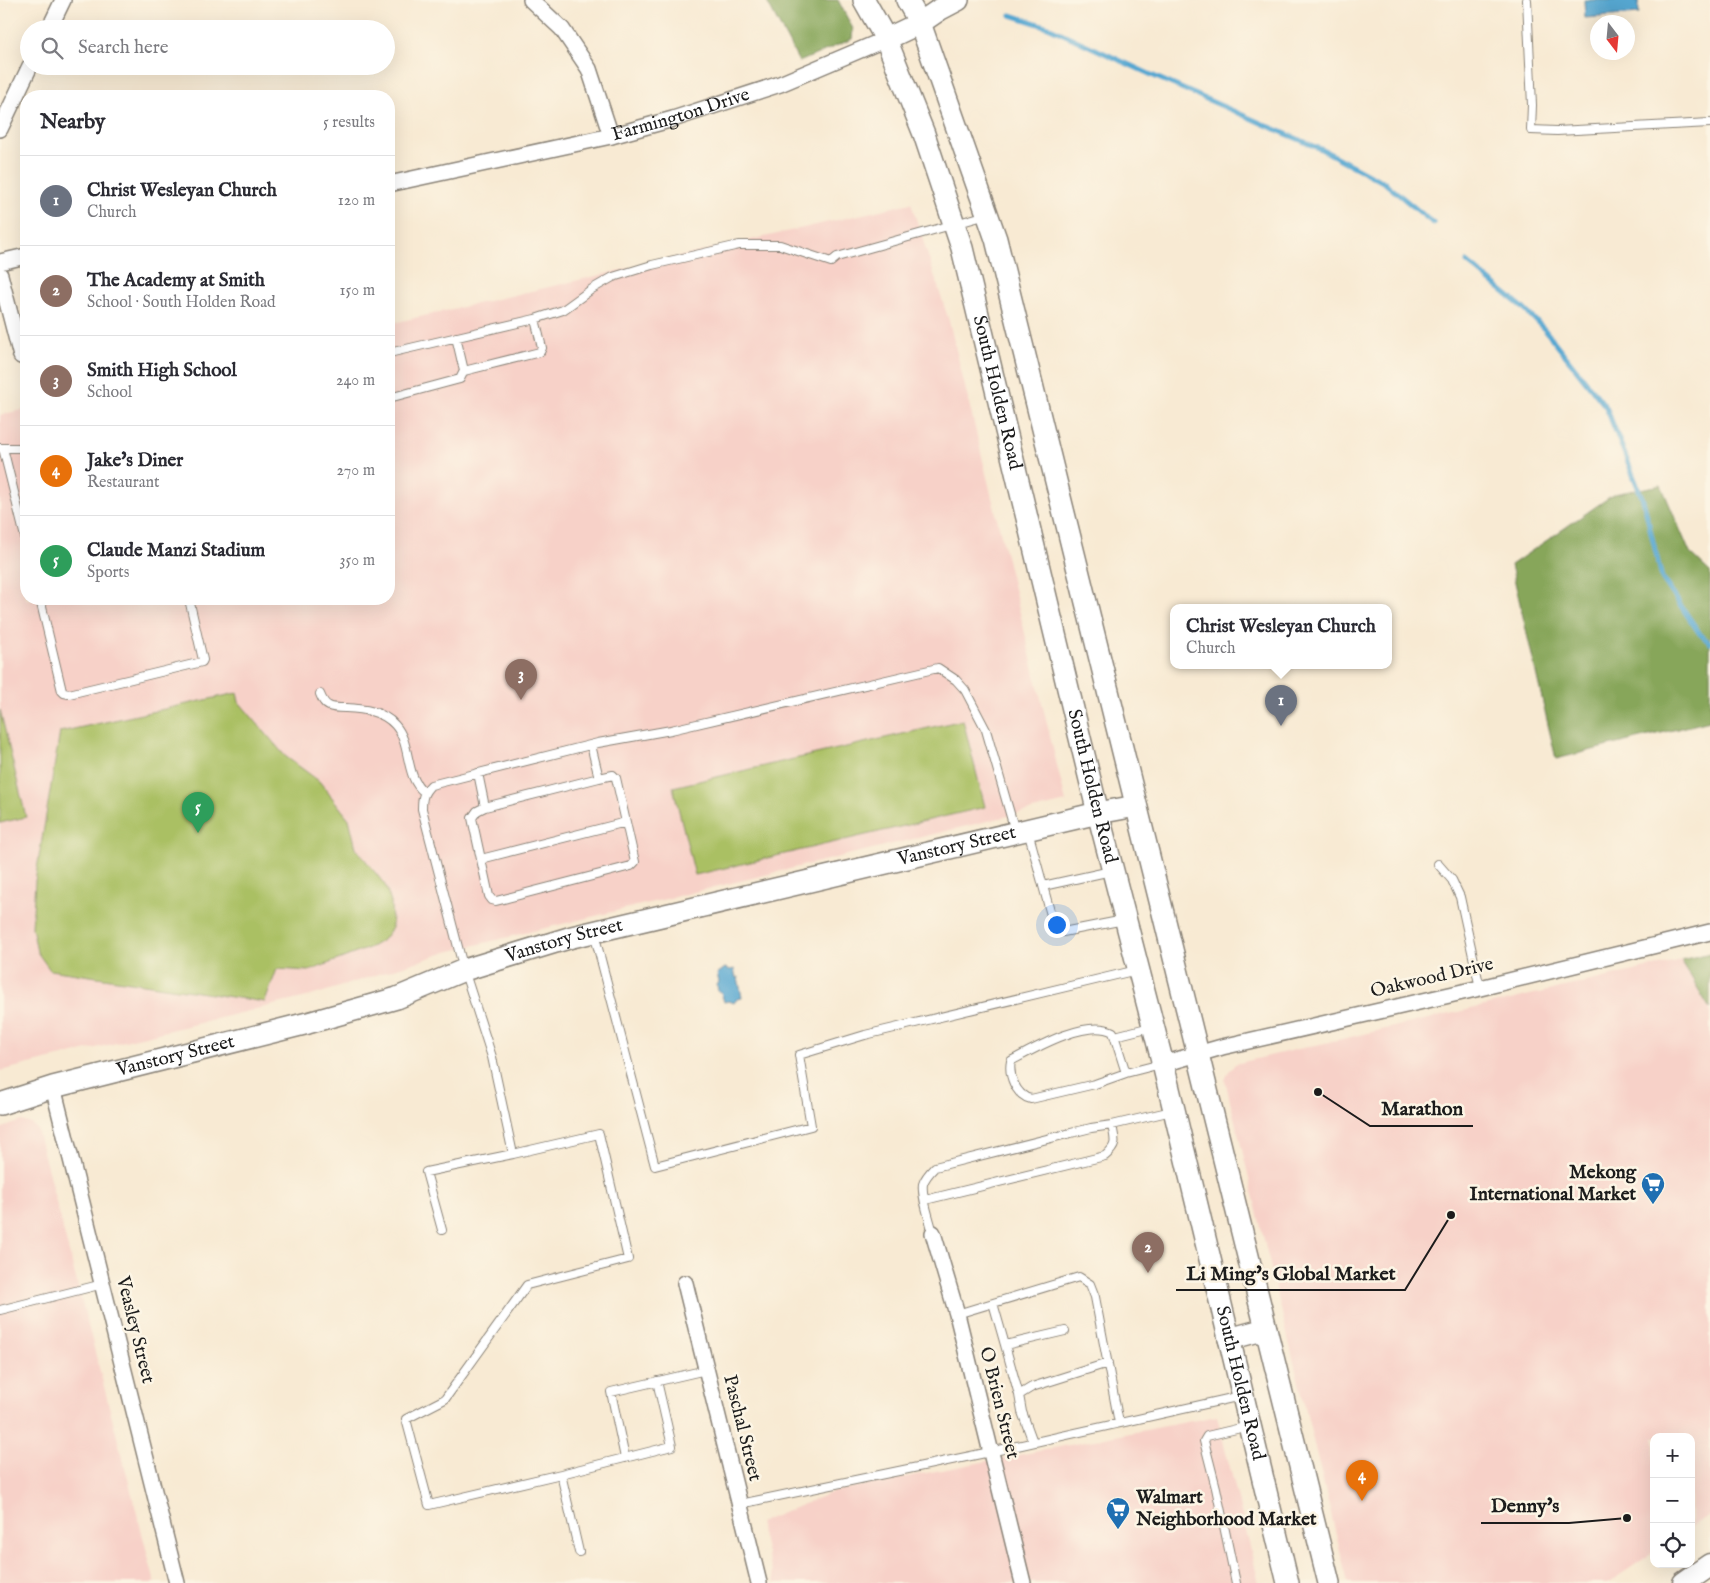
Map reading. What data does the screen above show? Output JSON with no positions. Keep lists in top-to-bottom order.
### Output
{
  "streets": {
    "main road": ["Farmington Drive", "South Holden Road", "Vanstory Street"],
    "street": [
      "Oakwood Drive",
      "Veasley Street",
      "O Brien Street",
      "Paschal Street"
    ]
  },
  "crossings": [
    ["Farmington Drive", "South Holden Road"],
    ["South Holden Road", "Vanstory Street"],
    ["South Holden Road", "Oakwood Drive"],
    ["Vanstory Street", "Veasley Street"]
  ],
  "places": {
    "other": ["Marathon", "Li Ming's Global Market", "Denny's"],
    "supermarket": ["Mekong International Market", "Walmart Neighborhood Market"]
  },
  "north": "bottom",
  "page": {
    "search": "Search here",
    "heading": ["Nearby", "5 results"],
    "list": [
      {
        "mark": "1",
        "name": "Christ Wesleyan Church",
        "note": "Church",
        "value": "120 m"
      },
      {
        "mark": "2",
        "name": "The Academy at Smith",
        "note": "School · South Holden Road",
        "value": "150 m"
      },
      {
        "mark": "3",
        "name": "Smith High School",
        "note": "School",
        "value": "240 m"
      },
      {
        "mark": "4",
        "name": "Jake's Diner",
        "note": "Restaurant",
        "value": "270 m"
      },
      {
        "mark": "5",
        "name": "Claude Manzi Stadium",
        "note": "Sports",
        "value": "350 m"
      }
    ],
    "popup": ["Christ Wesleyan Church", "Church"],
    "pins": [
      "3",
      "1",
      "5",
      "2",
      "4"
    ],
    "map_buttons": ["+", "−"]
  }
}
